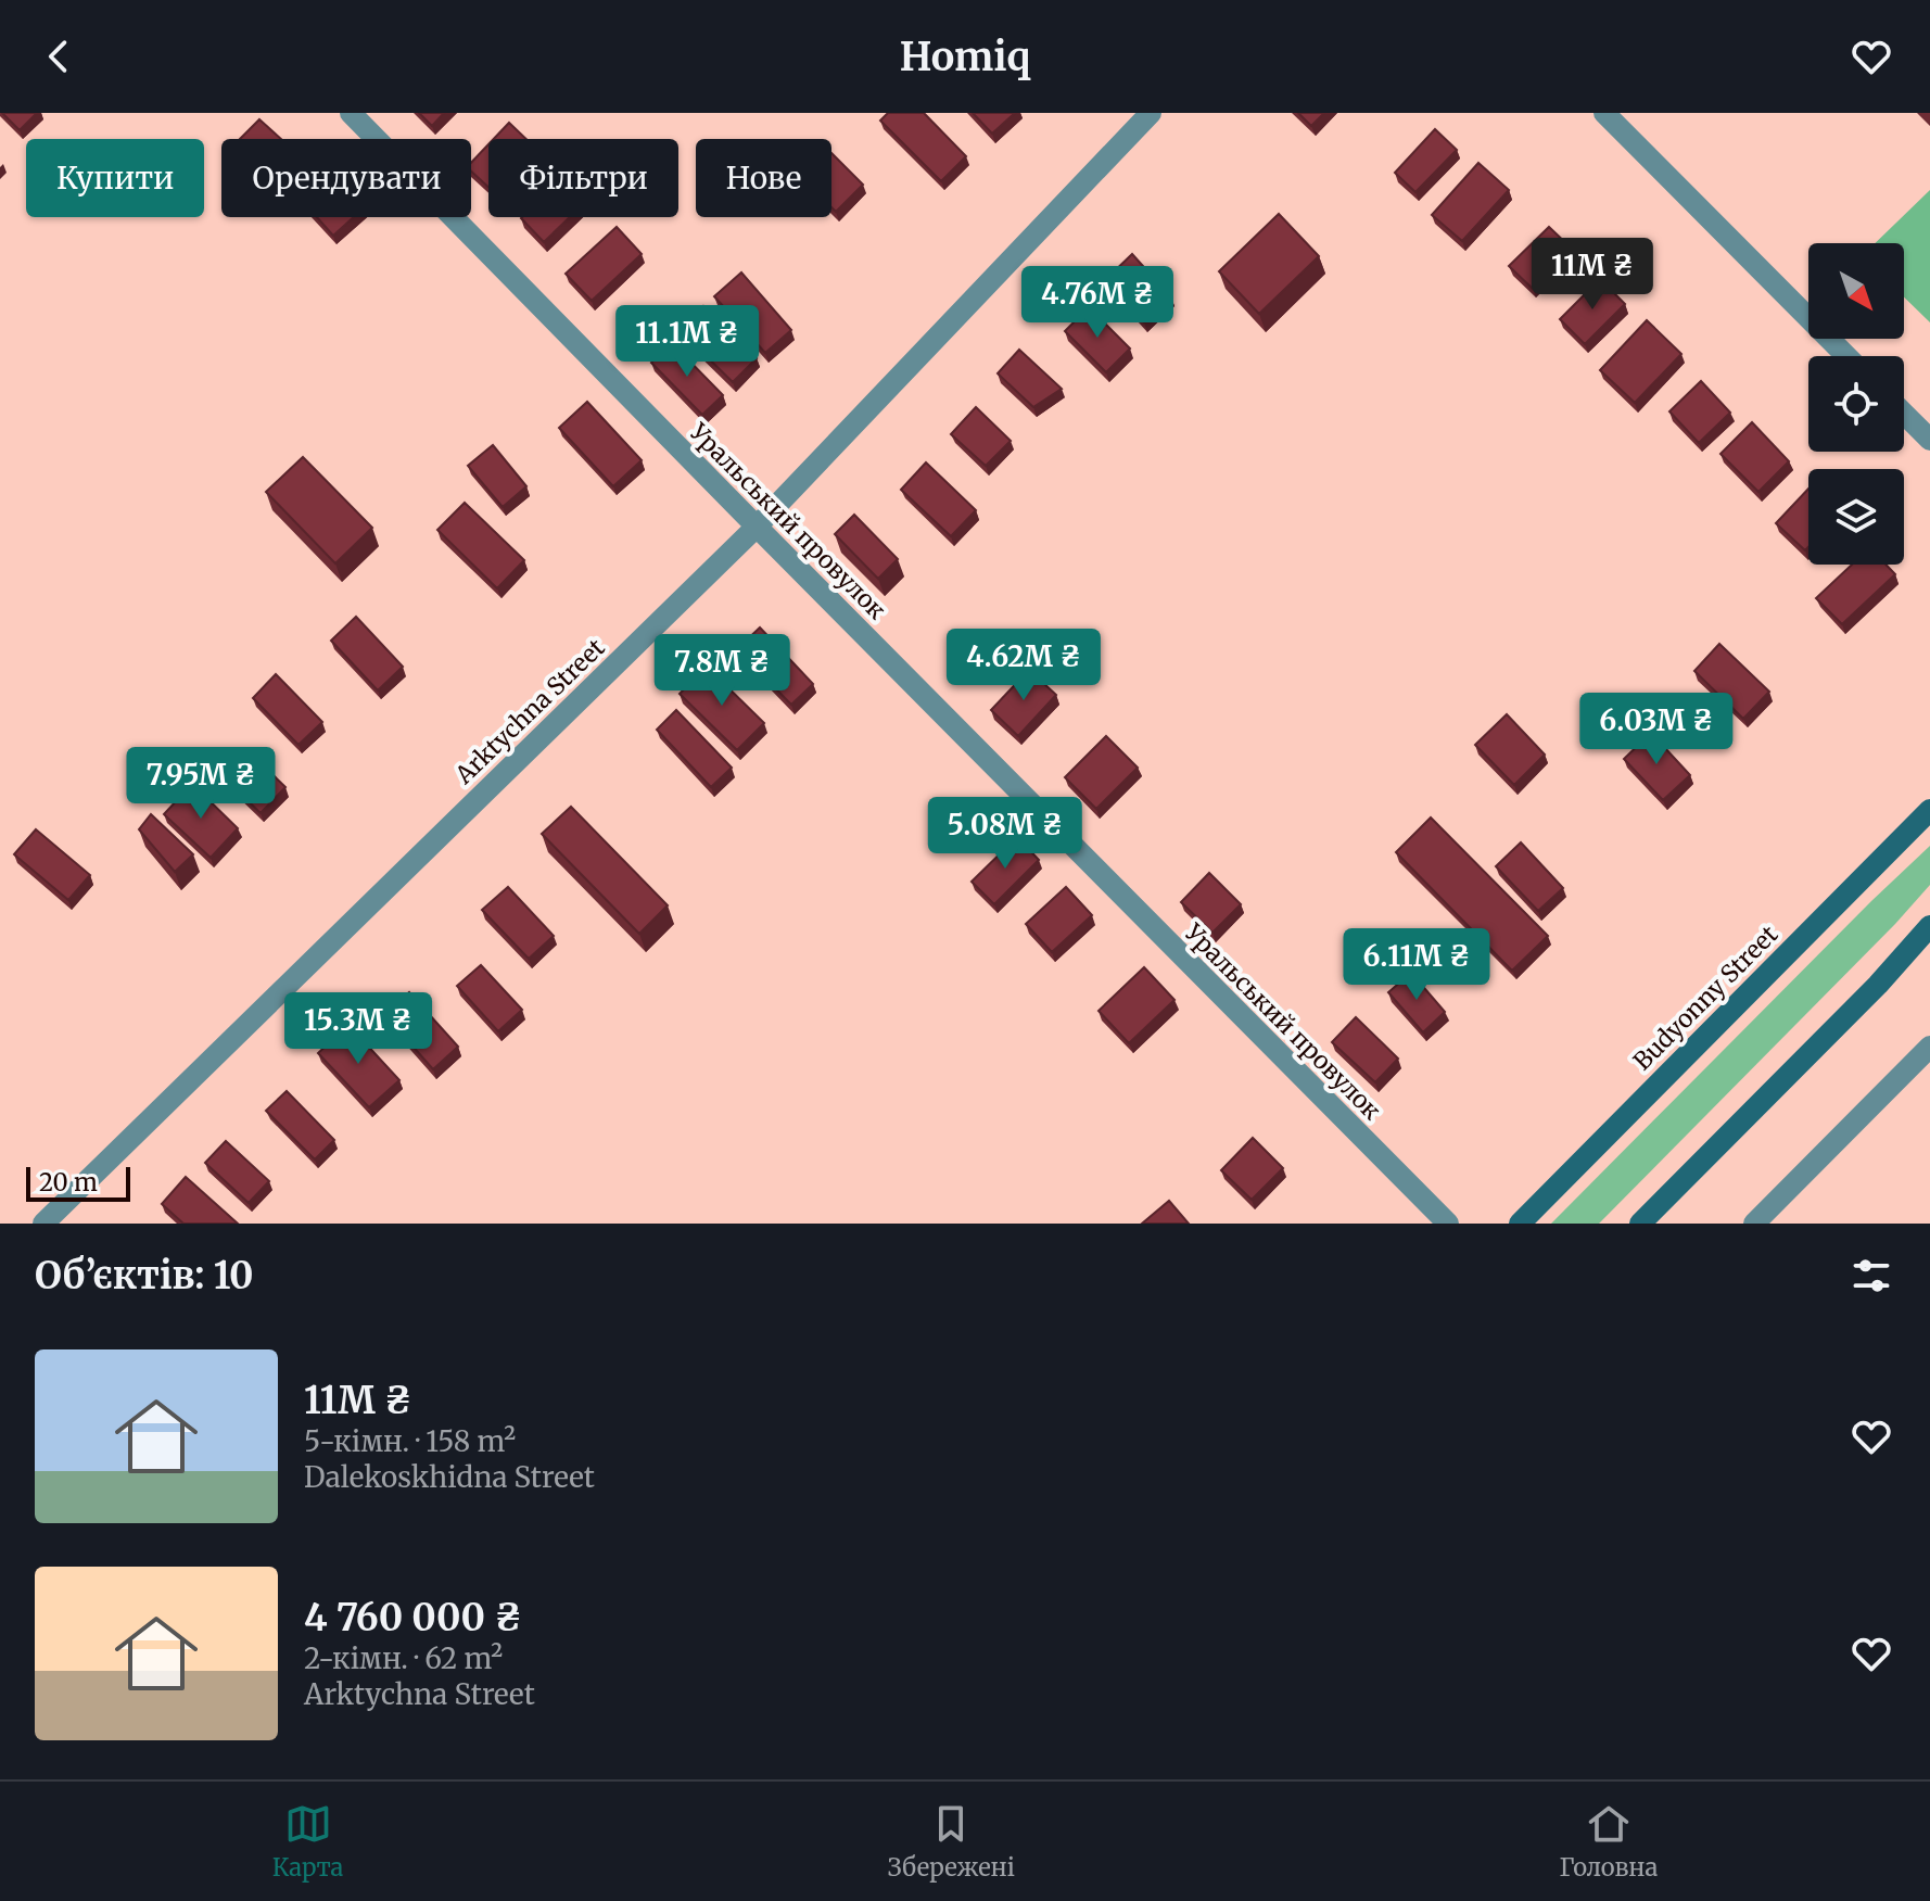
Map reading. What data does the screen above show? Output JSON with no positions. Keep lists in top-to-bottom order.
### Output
{
  "streets": {
    "main road": ["Budyonny Street"],
    "street": ["Уральський провулок", "Arktychna Street"]
  },
  "crossings": [
    ["Уральський провулок", "Arktychna Street"]
  ],
  "scale_bar": "20 m",
  "north": "bottom right",
  "page": {
    "header": "Homiq",
    "chip": [
      "Купити",
      "Орендувати",
      "Фільтри",
      "Нове"
    ],
    "price": [
      "11M ₴",
      "4.76M ₴",
      "11.1M ₴",
      "4.62M ₴",
      "7.8M ₴",
      "6.03M ₴",
      "7.95M ₴",
      "5.08M ₴",
      "6.11M ₴",
      "15.3M ₴"
    ],
    "scale": "20 m",
    "heading": "Об’єктів: 10",
    "list": [
      {
        "name": "11M ₴",
        "note": "5-кімн. · 158 m² · Dalekoskhidna Street"
      },
      {
        "name": "4 760 000 ₴",
        "note": "2-кімн. · 62 m² · Arktychna Street"
      }
    ],
    "tabs": ["Карта", "Збережені", "Головна"]
  }
}
